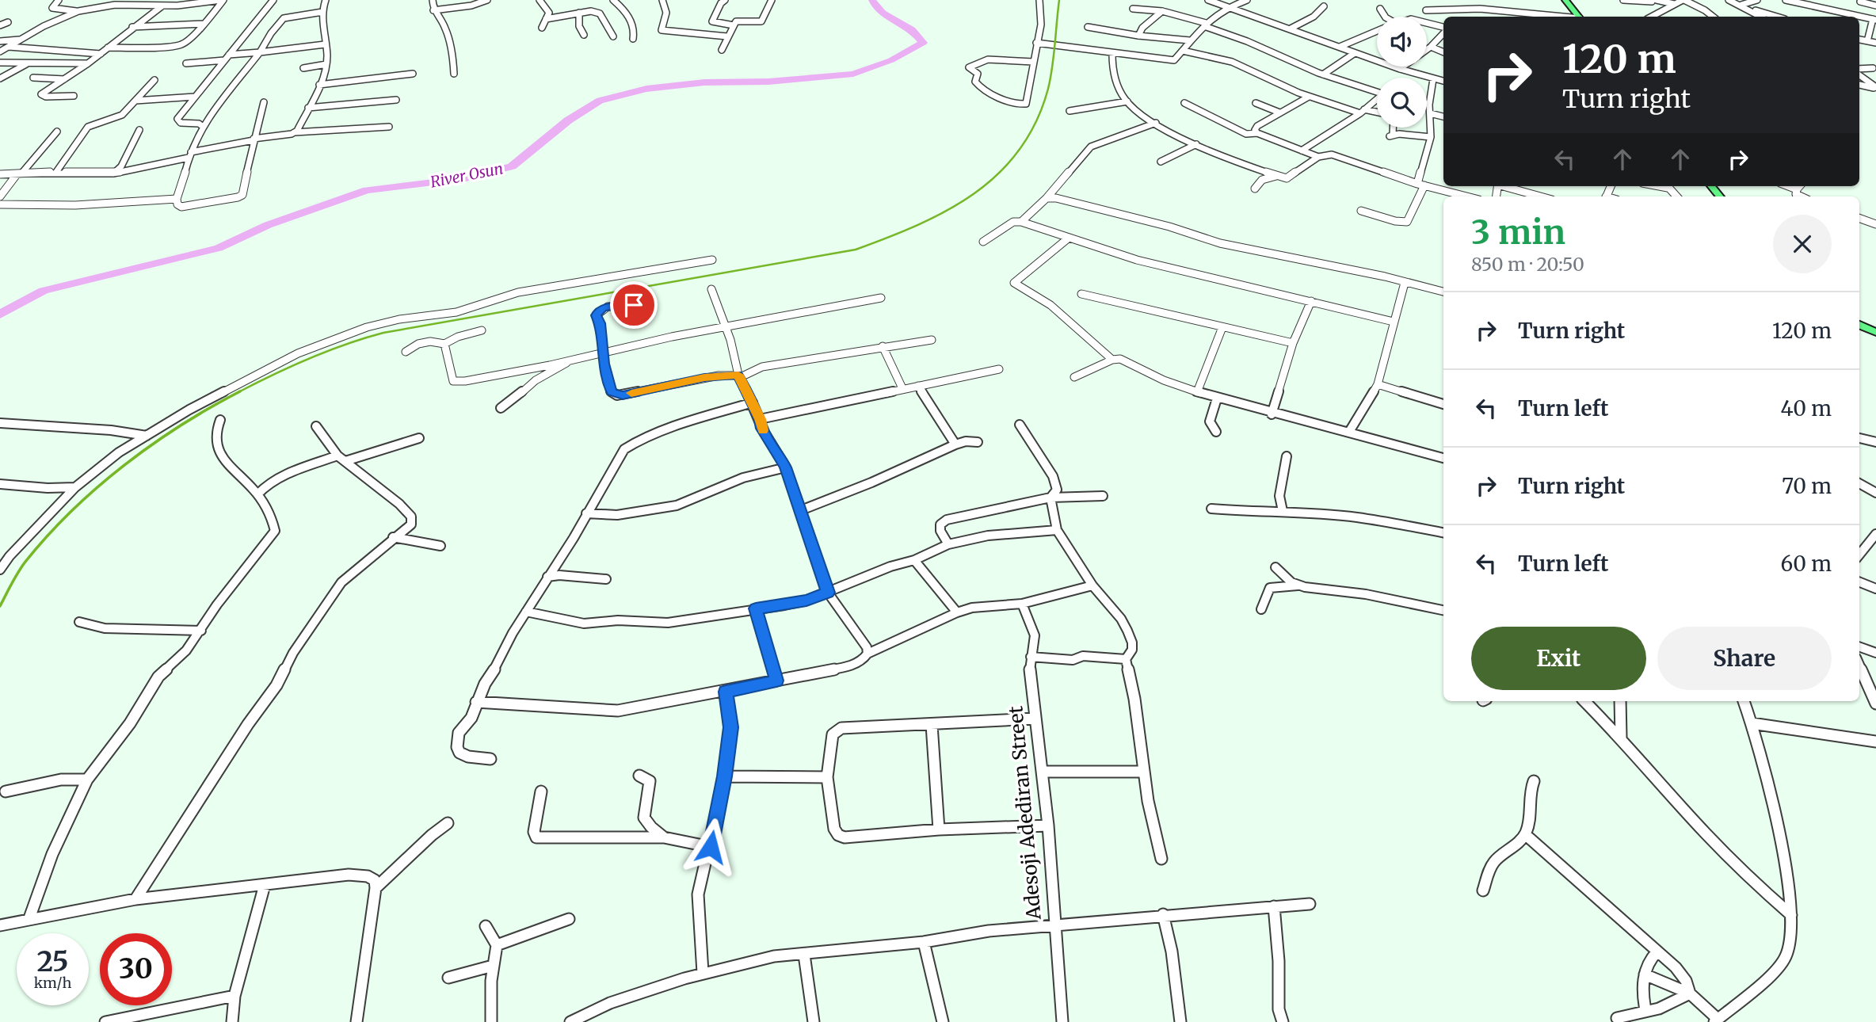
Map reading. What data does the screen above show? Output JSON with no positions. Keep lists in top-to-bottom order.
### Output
{
  "streets": {
    "street": ["Adesoji Adediran Street"]
  },
  "water": ["River Osun"],
  "page": {
    "turn": ["120 m", "Turn right"],
    "heading": ["3 min", "850 m · 20:50"],
    "list": [
      {
        "name": "Turn right",
        "value": "120 m"
      },
      {
        "name": "Turn left",
        "value": "40 m"
      },
      {
        "name": "Turn right",
        "value": "70 m"
      },
      {
        "name": "Turn left",
        "value": "60 m"
      }
    ],
    "buttons": ["Exit", "Share"],
    "speed": "25 km/h",
    "limit": "30"
  }
}
